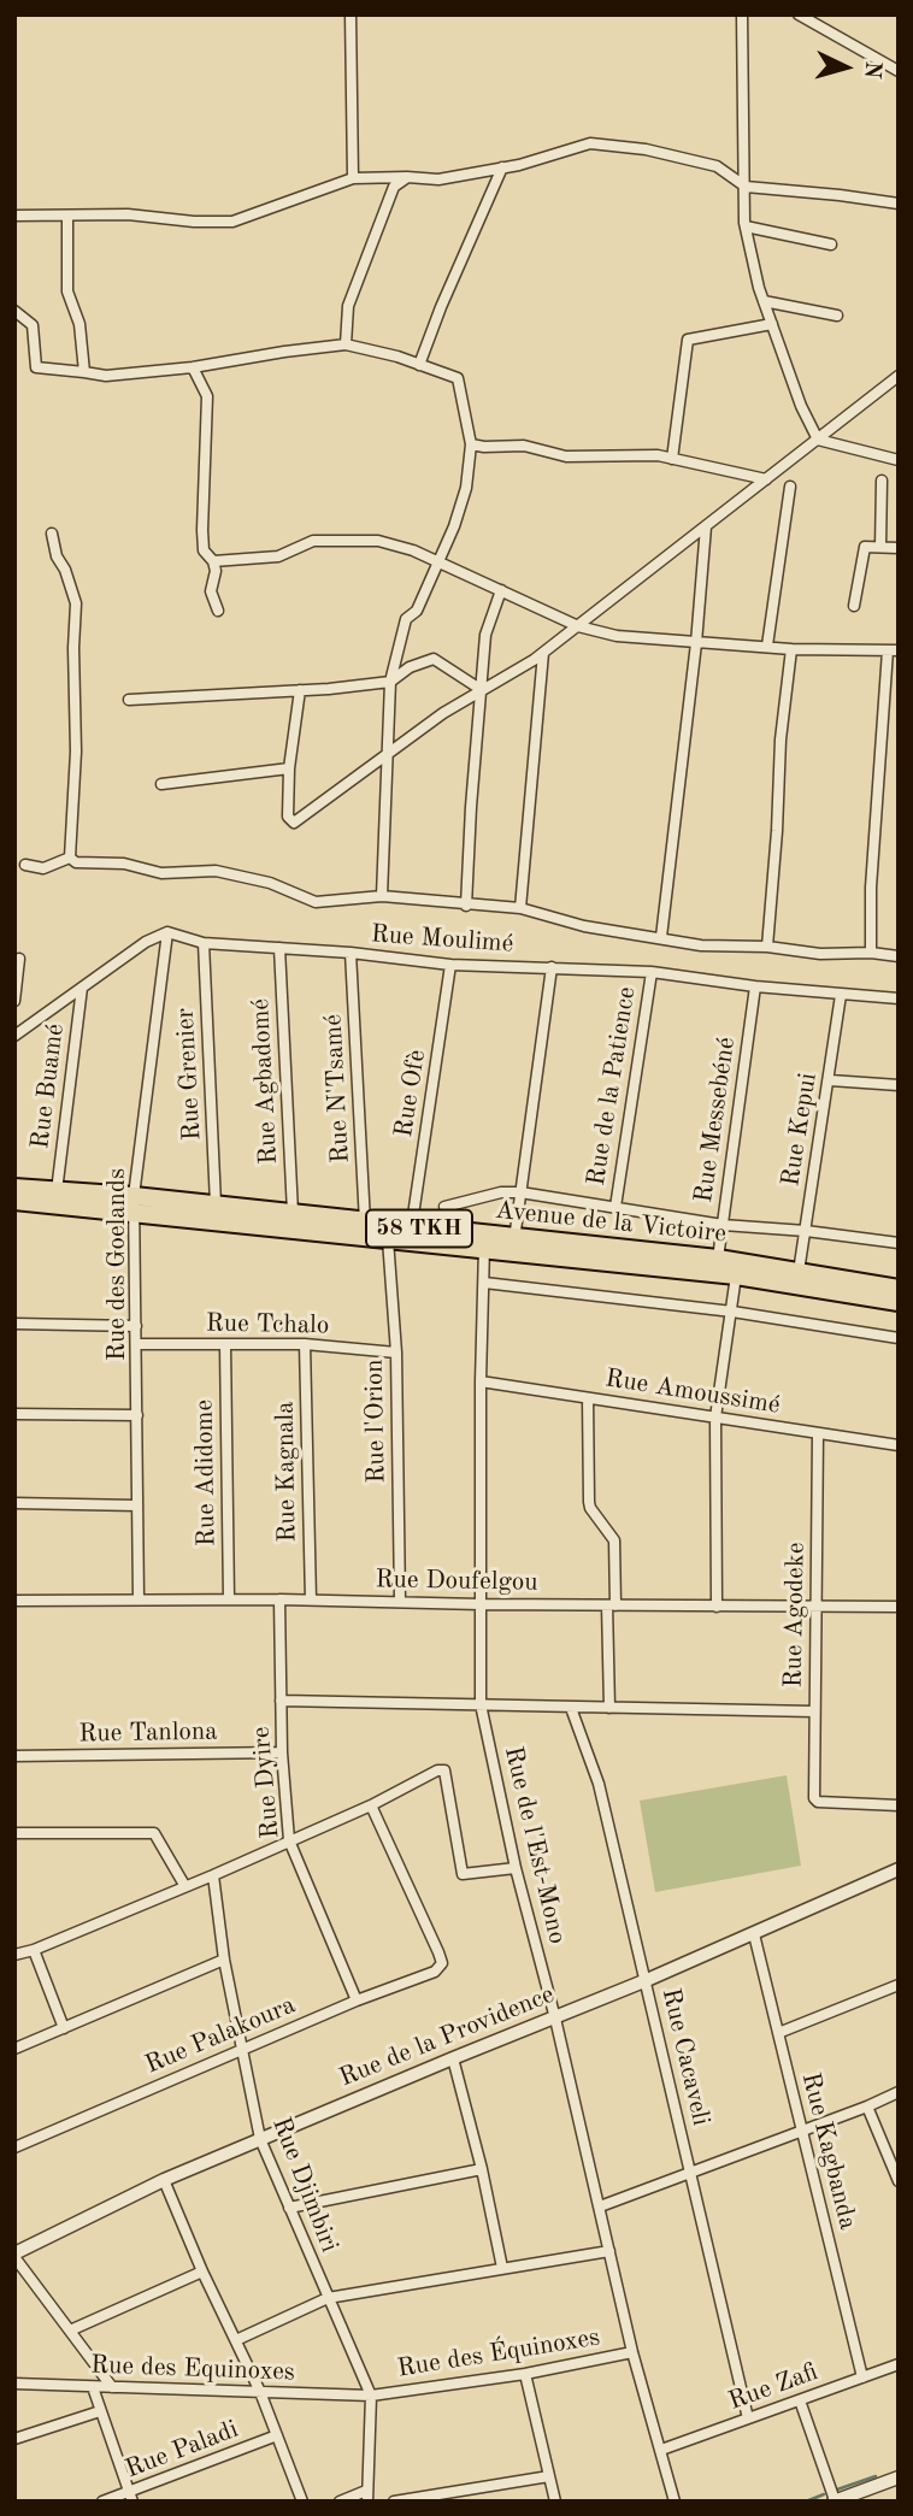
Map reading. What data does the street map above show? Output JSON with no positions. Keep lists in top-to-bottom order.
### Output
{
  "streets": {
    "highway": ["Avenue de la Victoire", "58 TKH"],
    "street": [
      "Rue Moulimé",
      "Rue Grenier",
      "Rue Agbadomé",
      "Rue Buamé",
      "Rue de la Patience",
      "Rue N'Tsamé",
      "Rue Ofè",
      "Rue Messebéné",
      "Rue Kepui",
      "Rue des Goelands",
      "Rue Tchalo",
      "Rue Amoussimé",
      "Rue l'Orion",
      "Rue Kagnala",
      "Rue Adidome",
      "Rue Doufelgou",
      "Rue Agodeke",
      "Rue Tanlona",
      "Rue Dyire",
      "Rue de l'Est-Mono",
      "Rue Palakoura",
      "Rue de la Providence",
      "Rue Cacaveli",
      "Rue Kagbanda",
      "Rue Djimbiri",
      "Rue des Équinoxes",
      "Rue des Equinoxes",
      "Rue Zafi",
      "Rue Paladi"
    ]
  },
  "crossings": [
    ["Rue Moulimé", "Rue Grenier"],
    ["Rue Moulimé", "Rue Agbadomé"],
    ["Rue Moulimé", "Rue de la Patience"],
    ["Rue Moulimé", "Rue N'Tsamé"],
    ["Rue Moulimé", "Rue Ofè"],
    ["Rue Moulimé", "Rue Messebéné"],
    ["Rue Moulimé", "Rue Kepui"],
    ["Rue Moulimé", "Rue des Goelands"],
    ["Rue Grenier", "Avenue de la Victoire"],
    ["Rue Agbadomé", "Avenue de la Victoire"],
    ["Rue Buamé", "Avenue de la Victoire"],
    ["Rue N'Tsamé", "Avenue de la Victoire"],
    ["Rue Ofè", "Avenue de la Victoire"],
    ["Rue Messebéné", "Avenue de la Victoire"],
    ["Rue Kepui", "Avenue de la Victoire"],
    ["Avenue de la Victoire", "Rue des Goelands"],
    ["Avenue de la Victoire", "Rue l'Orion"],
    ["Avenue de la Victoire", "Rue de l'Est-Mono"],
    ["Rue des Goelands", "Rue Tchalo"],
    ["Rue des Goelands", "Rue Doufelgou"],
    ["Rue Tchalo", "Rue l'Orion"],
    ["Rue Tchalo", "Rue Kagnala"],
    ["Rue Tchalo", "Rue Adidome"],
    ["Rue Amoussimé", "Rue Agodeke"],
    ["Rue Amoussimé", "Rue de l'Est-Mono"],
    ["Rue l'Orion", "Rue Doufelgou"],
    ["Rue Kagnala", "Rue Doufelgou"],
    ["Rue Adidome", "Rue Doufelgou"],
    ["Rue Doufelgou", "Rue Agodeke"],
    ["Rue Doufelgou", "Rue Dyire"],
    ["Rue Doufelgou", "Rue de l'Est-Mono"],
    ["Rue Tanlona", "Rue Dyire"],
    ["Rue Dyire", "Rue Palakoura"],
    ["Rue de l'Est-Mono", "Rue de la Providence"],
    ["Rue de l'Est-Mono", "Rue des Équinoxes"],
    ["Rue de l'Est-Mono", "Rue Zafi"],
    ["Rue Palakoura", "Rue Djimbiri"],
    ["Rue de la Providence", "Rue Cacaveli"],
    ["Rue de la Providence", "Rue Kagbanda"],
    ["Rue de la Providence", "Rue Djimbiri"],
    ["Rue Cacaveli", "Rue Zafi"],
    ["Rue Kagbanda", "Rue Zafi"],
    ["Rue Djimbiri", "Rue des Équinoxes"],
    ["Rue Djimbiri", "Rue des Equinoxes"],
    ["Rue des Équinoxes", "Rue des Equinoxes"]
  ],
  "north": "right"
}
